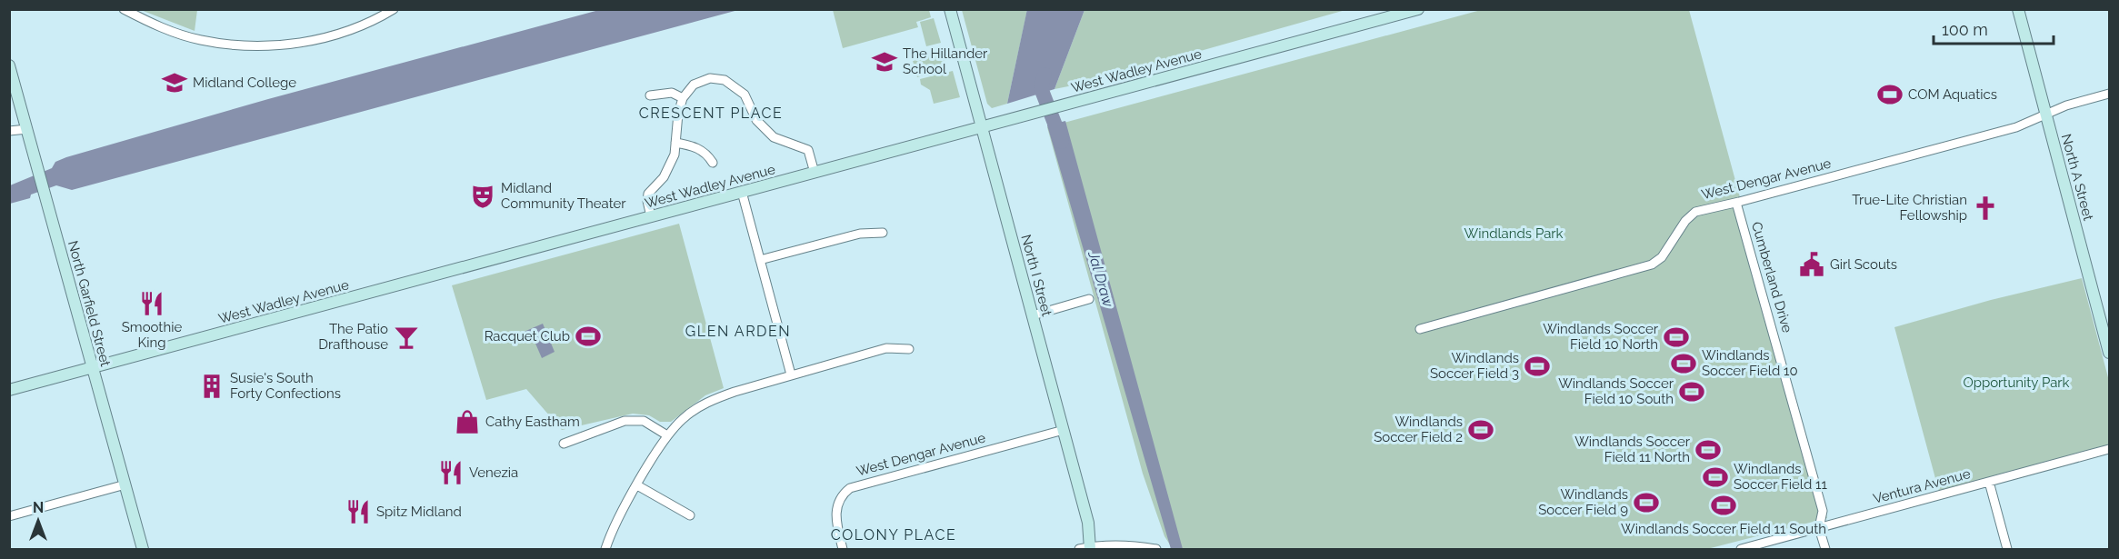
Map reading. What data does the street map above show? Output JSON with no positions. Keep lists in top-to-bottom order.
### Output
{
  "streets": {
    "main road": [
      "West Wadley Avenue",
      "North A Street",
      "North I Street",
      "North Garfield Street"
    ],
    "street": ["West Dengar Avenue", "Cumberland Drive", "Ventura Avenue"]
  },
  "crossings": [
    ["West Wadley Avenue", "North I Street"],
    ["West Wadley Avenue", "North Garfield Street"],
    ["North A Street", "West Dengar Avenue"],
    ["West Dengar Avenue", "North I Street"],
    ["West Dengar Avenue", "Cumberland Drive"],
    ["Cumberland Drive", "Ventura Avenue"]
  ],
  "districts": ["CRESCENT PLACE", "GLEN ARDEN", "COLONY PLACE"],
  "water": ["Jal Draw"],
  "parks": ["Windlands Park", "Opportunity Park"],
  "places": {
    "school or university": ["The Hillander School", "Midland College"],
    "sports": [
      "COM Aquatics",
      "Racquet Club",
      "Windlands Soccer Field 10 North",
      "Windlands Soccer Field 10",
      "Windlands Soccer Field 3",
      "Windlands Soccer Field 10 South",
      "Windlands Soccer Field 2",
      "Windlands Soccer Field 11 North",
      "Windlands Soccer Field 11",
      "Windlands Soccer Field 9",
      "Windlands Soccer Field 11 South"
    ],
    "theatre": ["Midland Community Theater"],
    "church": ["True-Lite Christian Fellowship"],
    "public building": ["Girl Scouts"],
    "restaurant": ["Smoothie King", "Venezia", "Spitz Midland"],
    "bar": ["The Patio Drafthouse"],
    "building": ["Susie's South Forty Confections"],
    "shop": ["Cathy Eastham"]
  },
  "scale_bar": "100 m",
  "north": "top"
}
